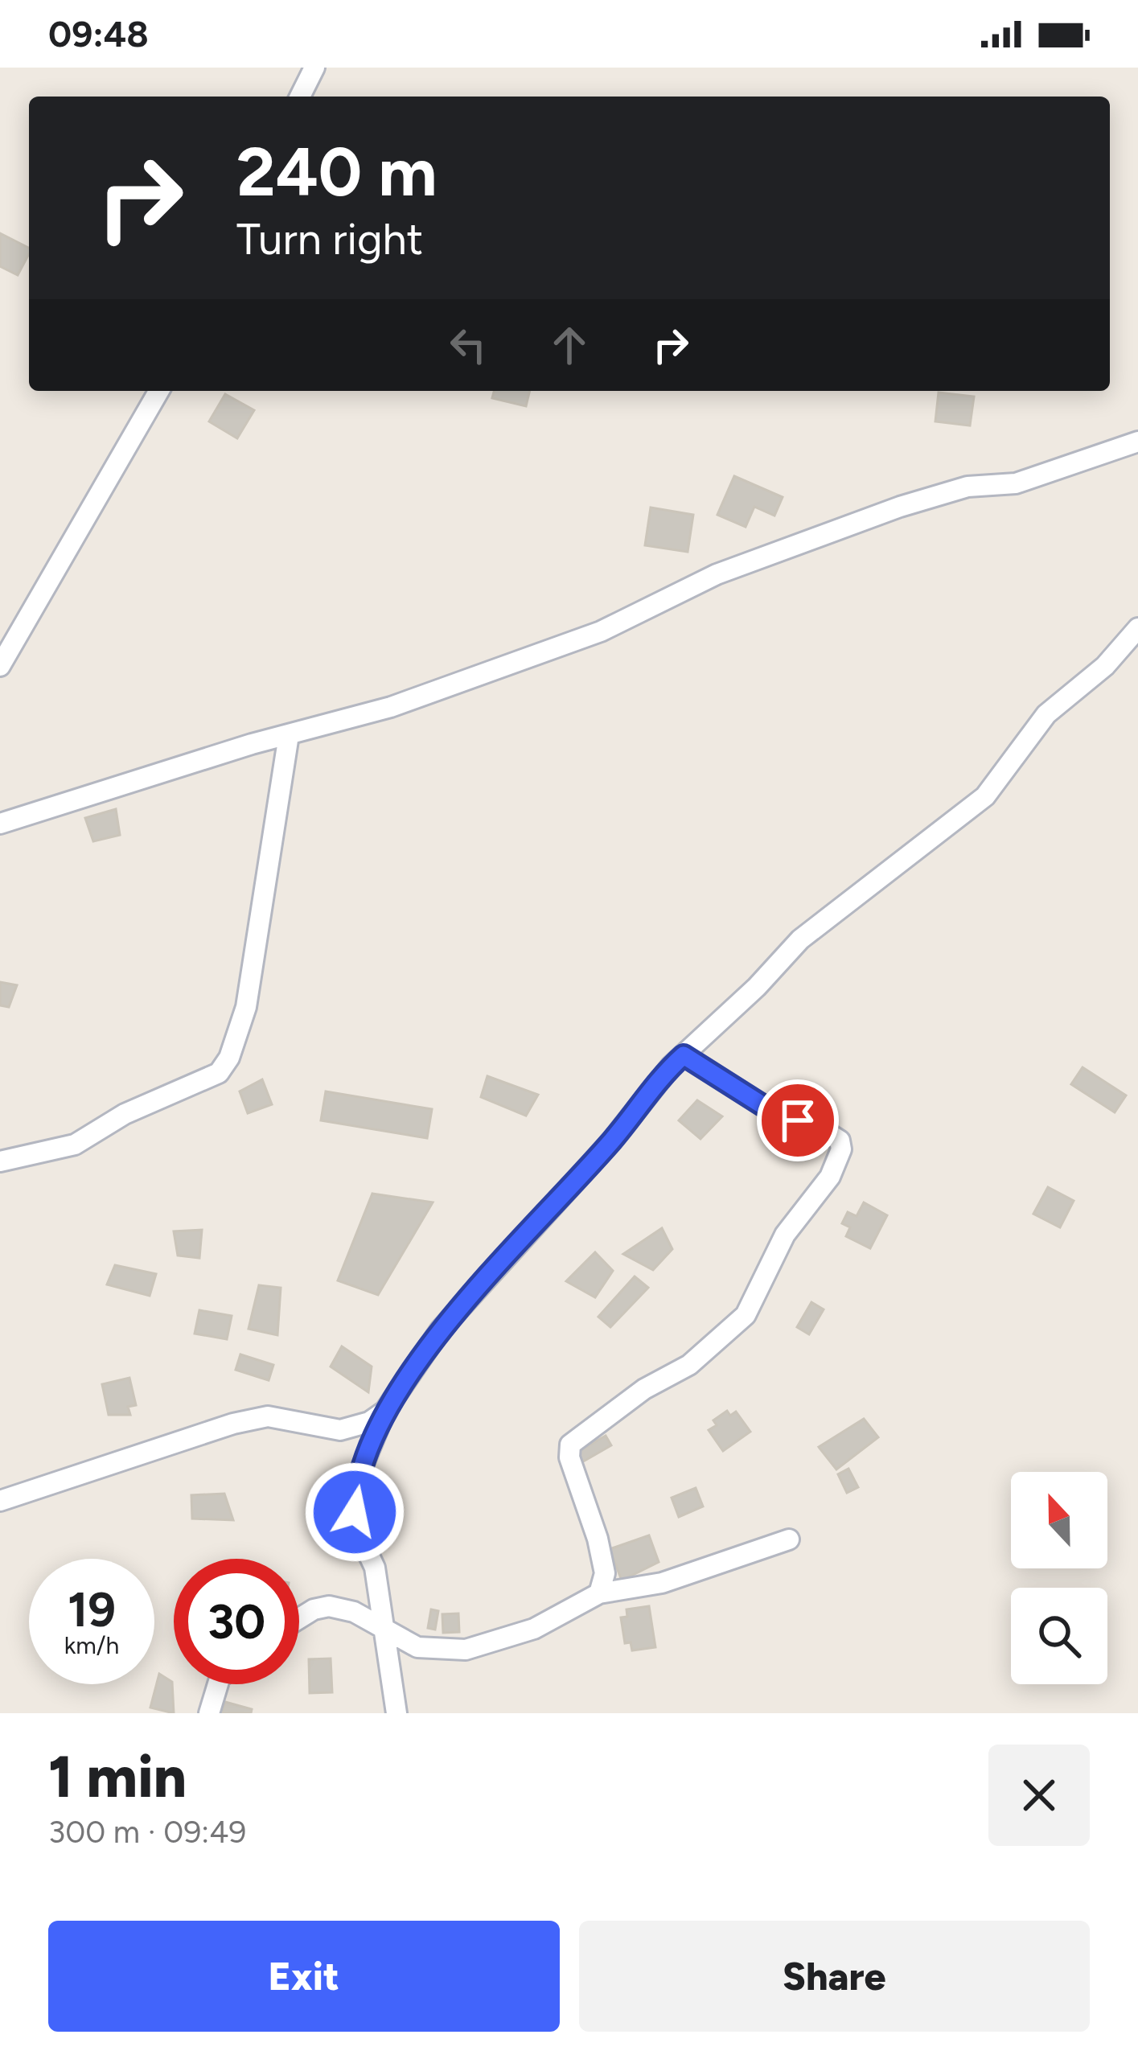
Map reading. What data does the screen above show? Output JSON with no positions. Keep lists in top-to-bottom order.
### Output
{
  "north": "top",
  "page": {
    "status": "09:48",
    "turn": ["240 m", "Turn right"],
    "speed": "19 km/h",
    "limit": "30",
    "heading": ["1 min", "300 m · 09:49"],
    "buttons": ["Exit", "Share"]
  }
}
